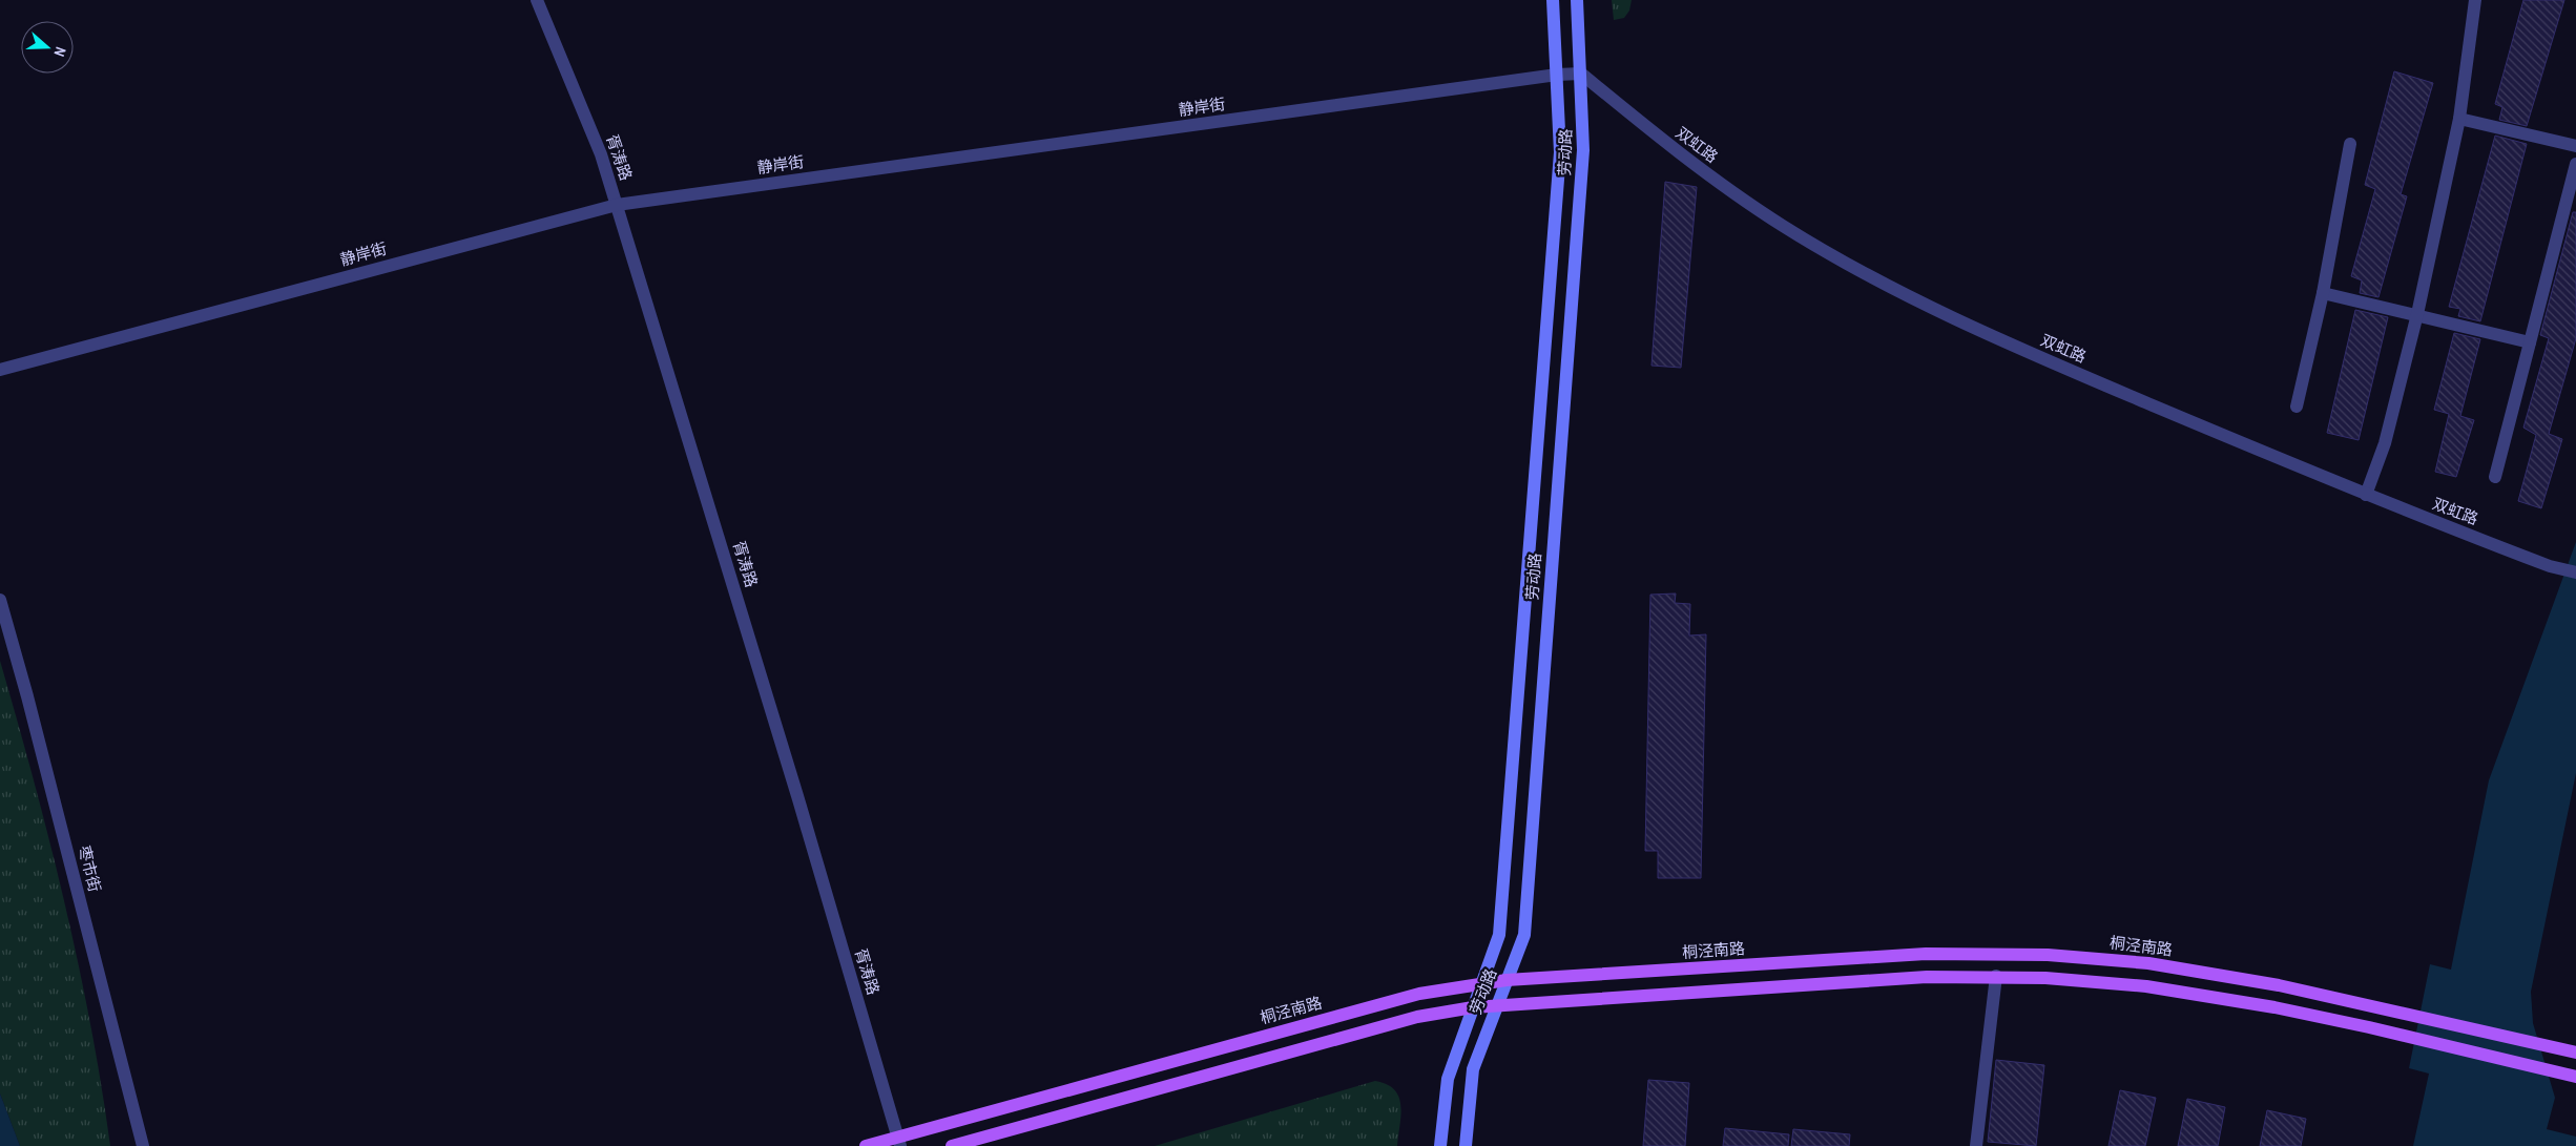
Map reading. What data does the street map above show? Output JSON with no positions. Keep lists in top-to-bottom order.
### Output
{
  "streets": {
    "main road": ["劳动路", "桐泾南路"],
    "street": [
      "静岸街",
      "双虹路",
      "胥涛路",
      "枣市街"
    ]
  },
  "crossings": [
    ["静岸街", "双虹路"],
    ["静岸街", "劳动路"],
    ["静岸街", "胥涛路"],
    ["双虹路", "劳动路"],
    ["劳动路", "桐泾南路"],
    ["胥涛路", "桐泾南路"]
  ],
  "north": "right"
}
